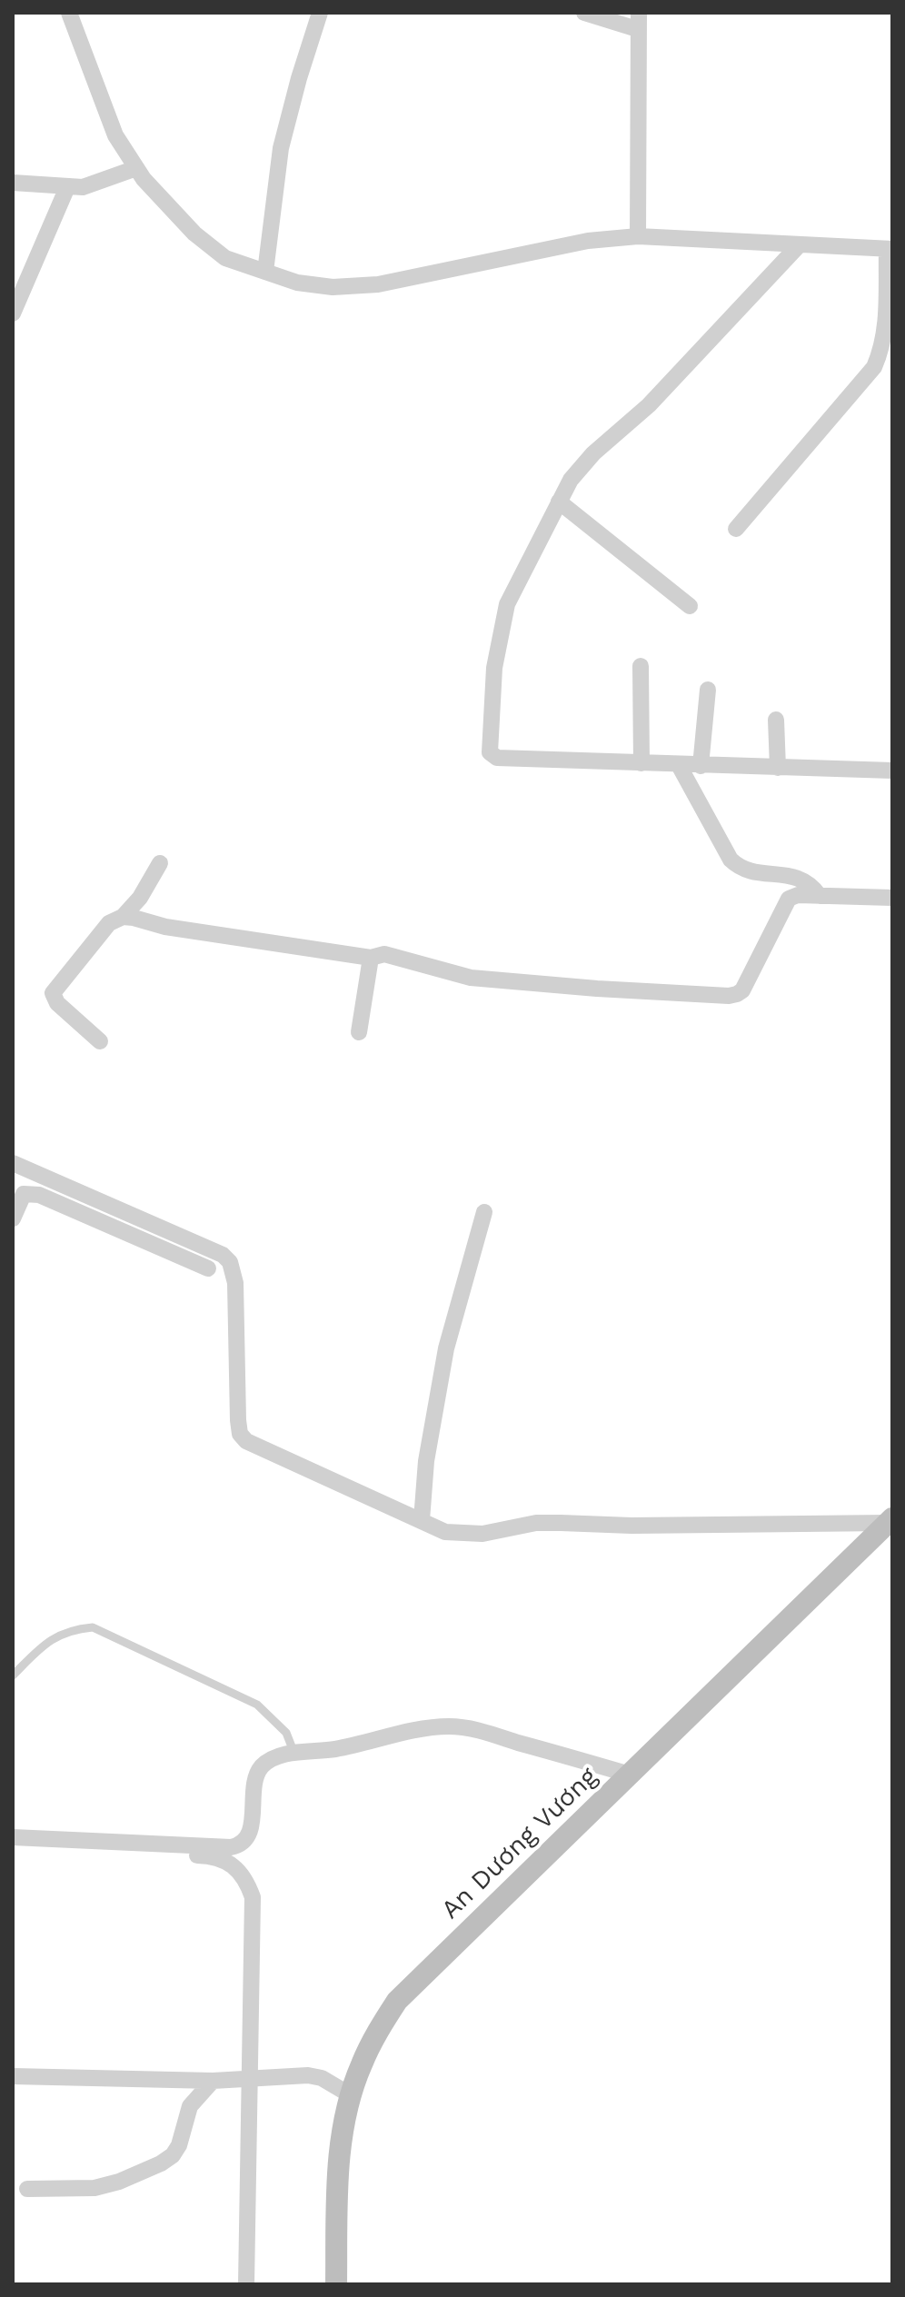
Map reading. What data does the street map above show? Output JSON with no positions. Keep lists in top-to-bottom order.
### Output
{
  "streets": {
    "street": ["An Dương Vương"]
  }
}
